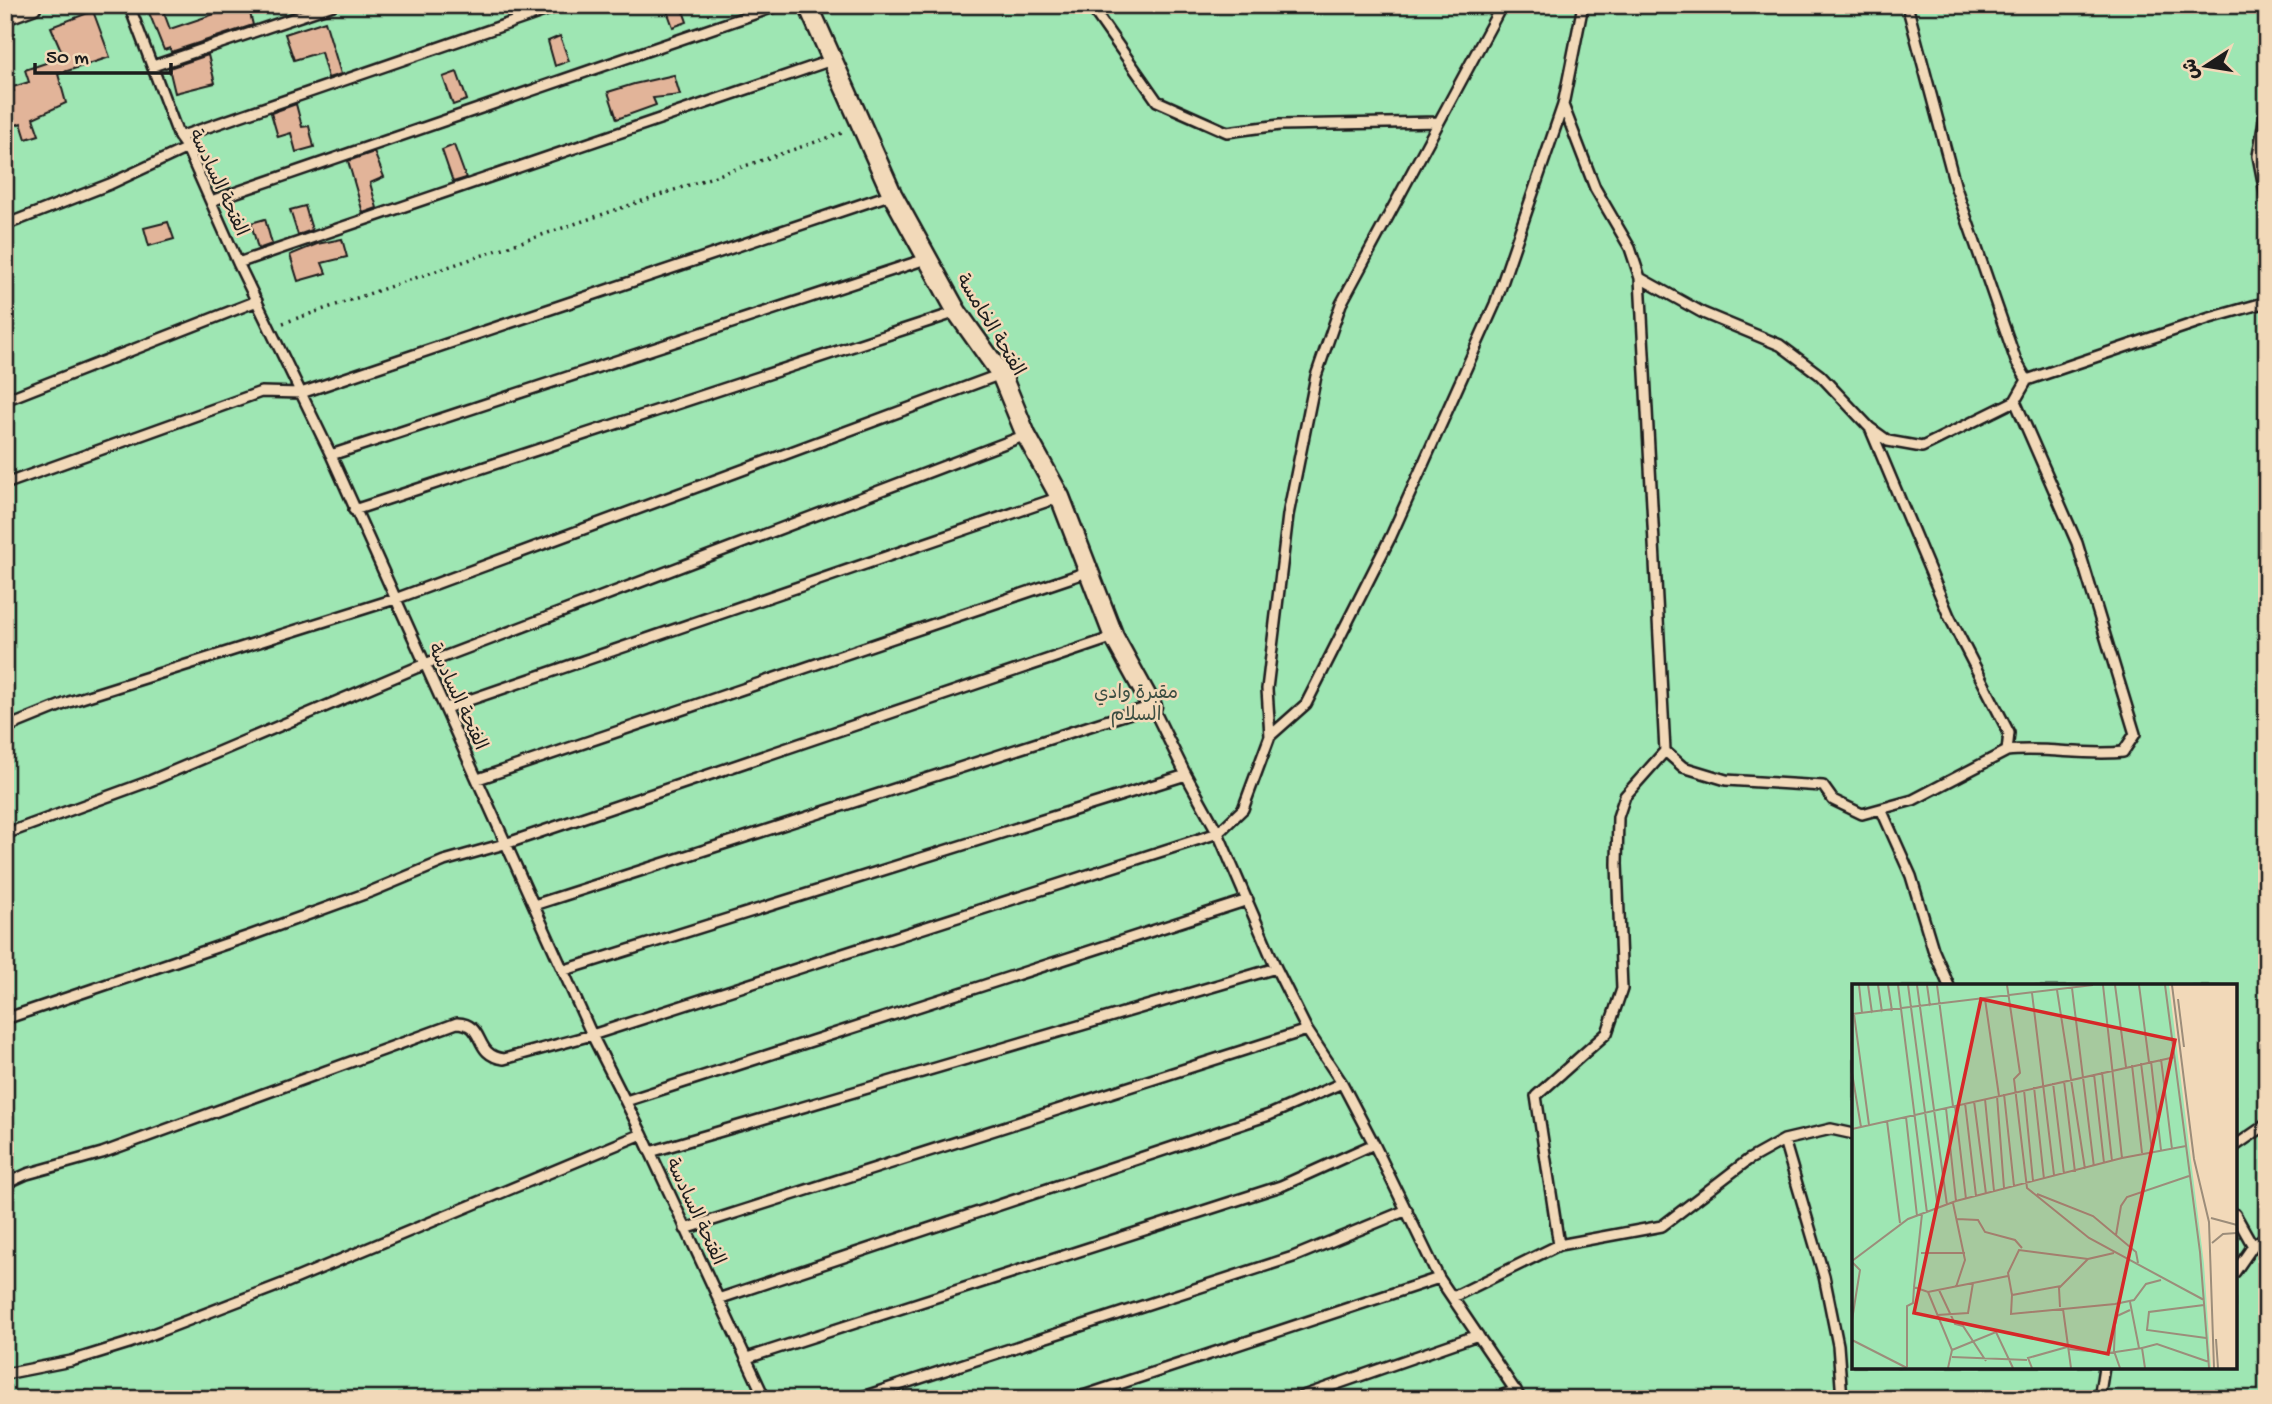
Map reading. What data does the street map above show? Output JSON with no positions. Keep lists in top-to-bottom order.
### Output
{
  "streets": {
    "street": ["الفتحة الخامسة"],
    "lane": ["الفتحة السادسة"]
  },
  "parks": ["مقبرة وادي السلام"],
  "scale_bar": "50 m",
  "north": "left"
}
